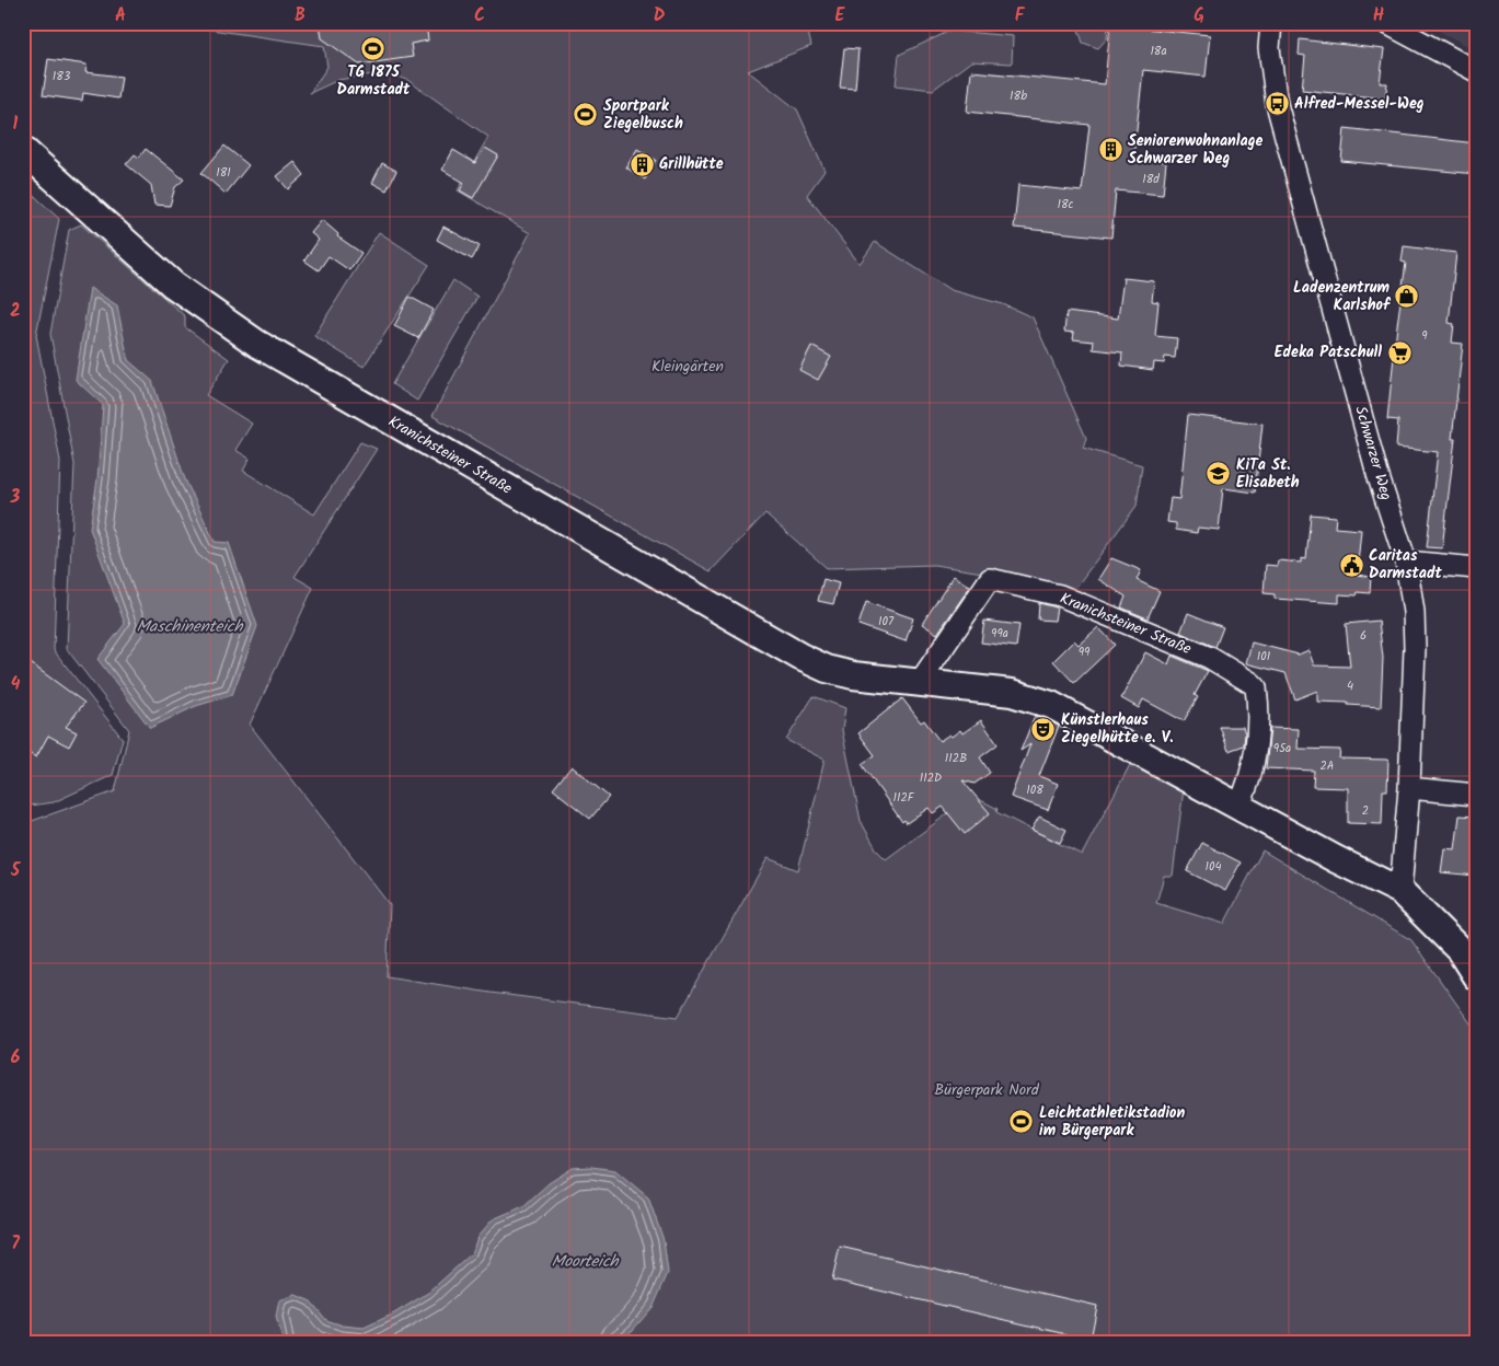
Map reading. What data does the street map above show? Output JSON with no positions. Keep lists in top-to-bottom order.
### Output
{
  "streets": {
    "main road": ["Kranichsteiner Straße"],
    "street": ["Schwarzer Weg"]
  },
  "crossings": [
    ["Schwarzer Weg", "Kranichsteiner Straße"]
  ],
  "water": ["Maschinenteich", "Moorteich"],
  "parks": ["Kleingärten", "Bürgerpark Nord"],
  "places": {
    "sports": ["TG 1875 Darmstadt", "Sportpark Ziegelbusch", "Leichtathletikstadion im Bürgerpark"],
    "bus stop": ["Alfred-Messel-Weg"],
    "building": ["Seniorenwohnanlage Schwarzer Weg", "Grillhütte"],
    "shop": ["Ladenzentrum Karlshof"],
    "supermarket": ["Edeka Patschull"],
    "school or university": ["KiTa St. Elisabeth"],
    "public building": ["Caritas Darmstadt"],
    "theatre": ["Künstlerhaus Ziegelhütte e. V."]
  },
  "house_numbers": [
    "18a",
    "183",
    "18b",
    "181",
    "18d",
    "18c",
    "9",
    "107",
    "99a",
    "6",
    "99",
    "101",
    "4",
    "95a",
    "112B",
    "2A",
    "112D",
    "108",
    "112F",
    "2",
    "104"
  ],
  "grid": {
    "columns": [
      "A",
      "B",
      "C",
      "D",
      "E",
      "F",
      "G",
      "H"
    ],
    "rows": [
      "1",
      "2",
      "3",
      "4",
      "5",
      "6",
      "7"
    ]
  }
}
